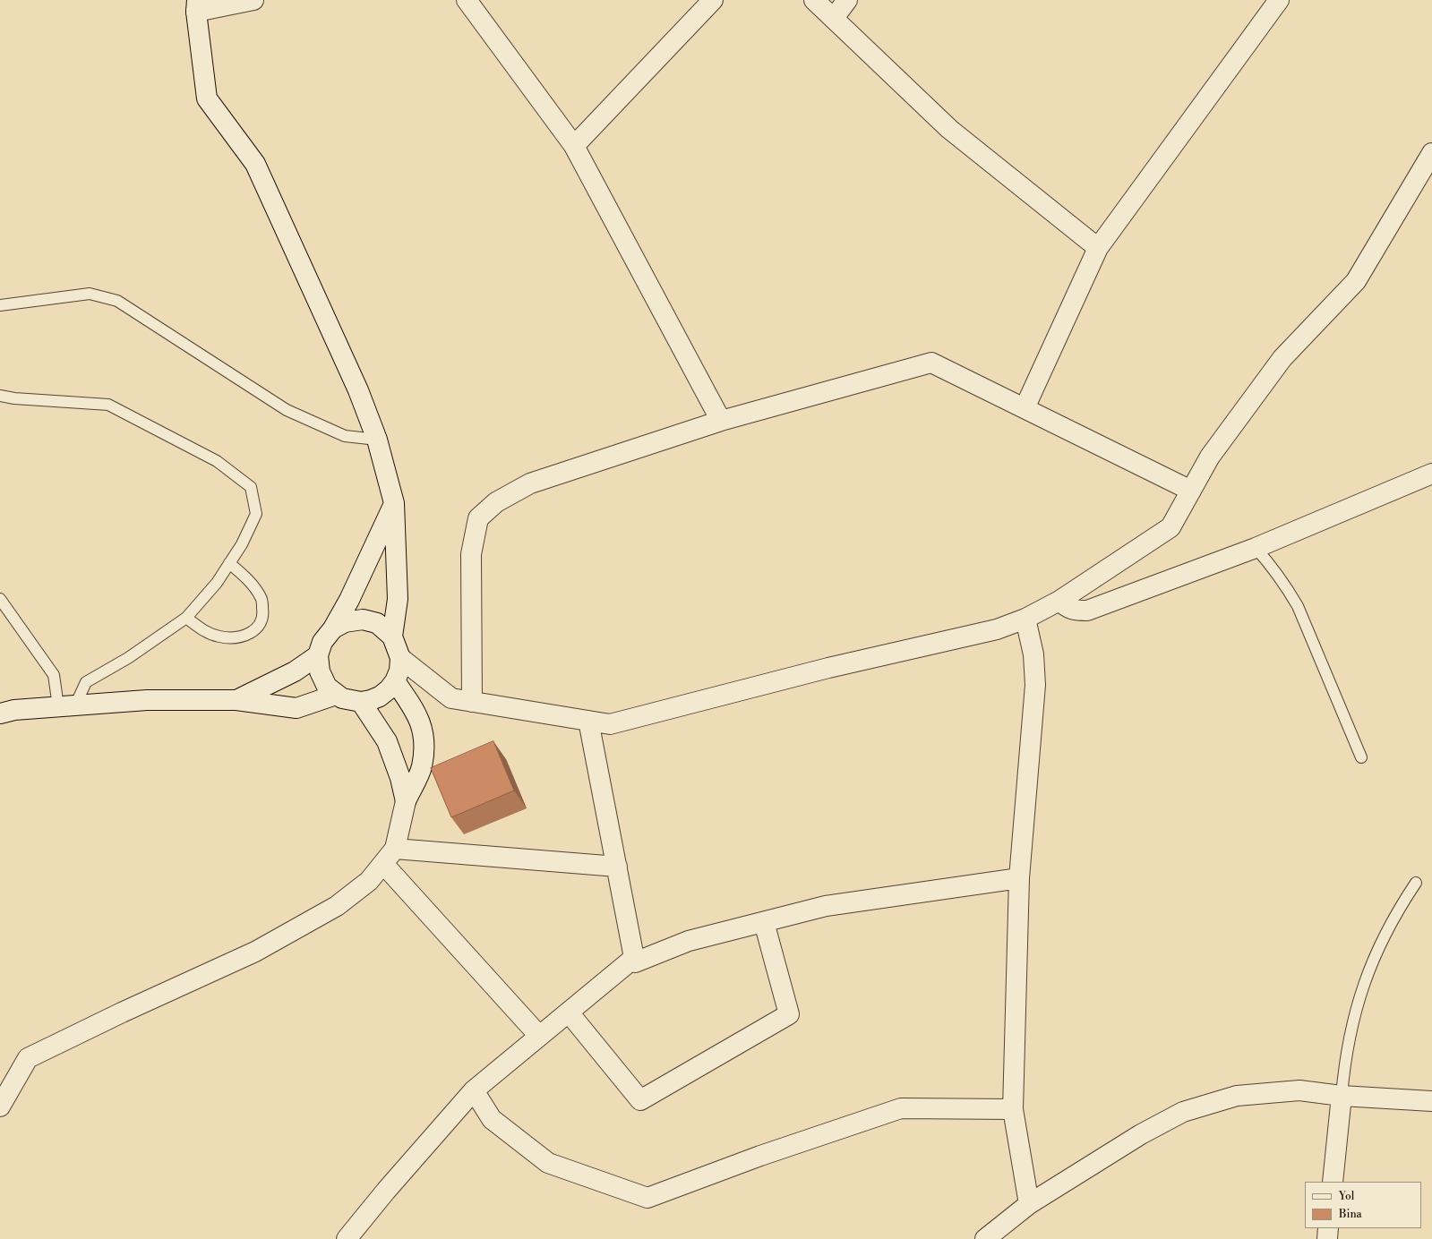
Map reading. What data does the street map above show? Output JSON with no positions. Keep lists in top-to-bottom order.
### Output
{
  "legend": ["Yol", "Bina"]
}
